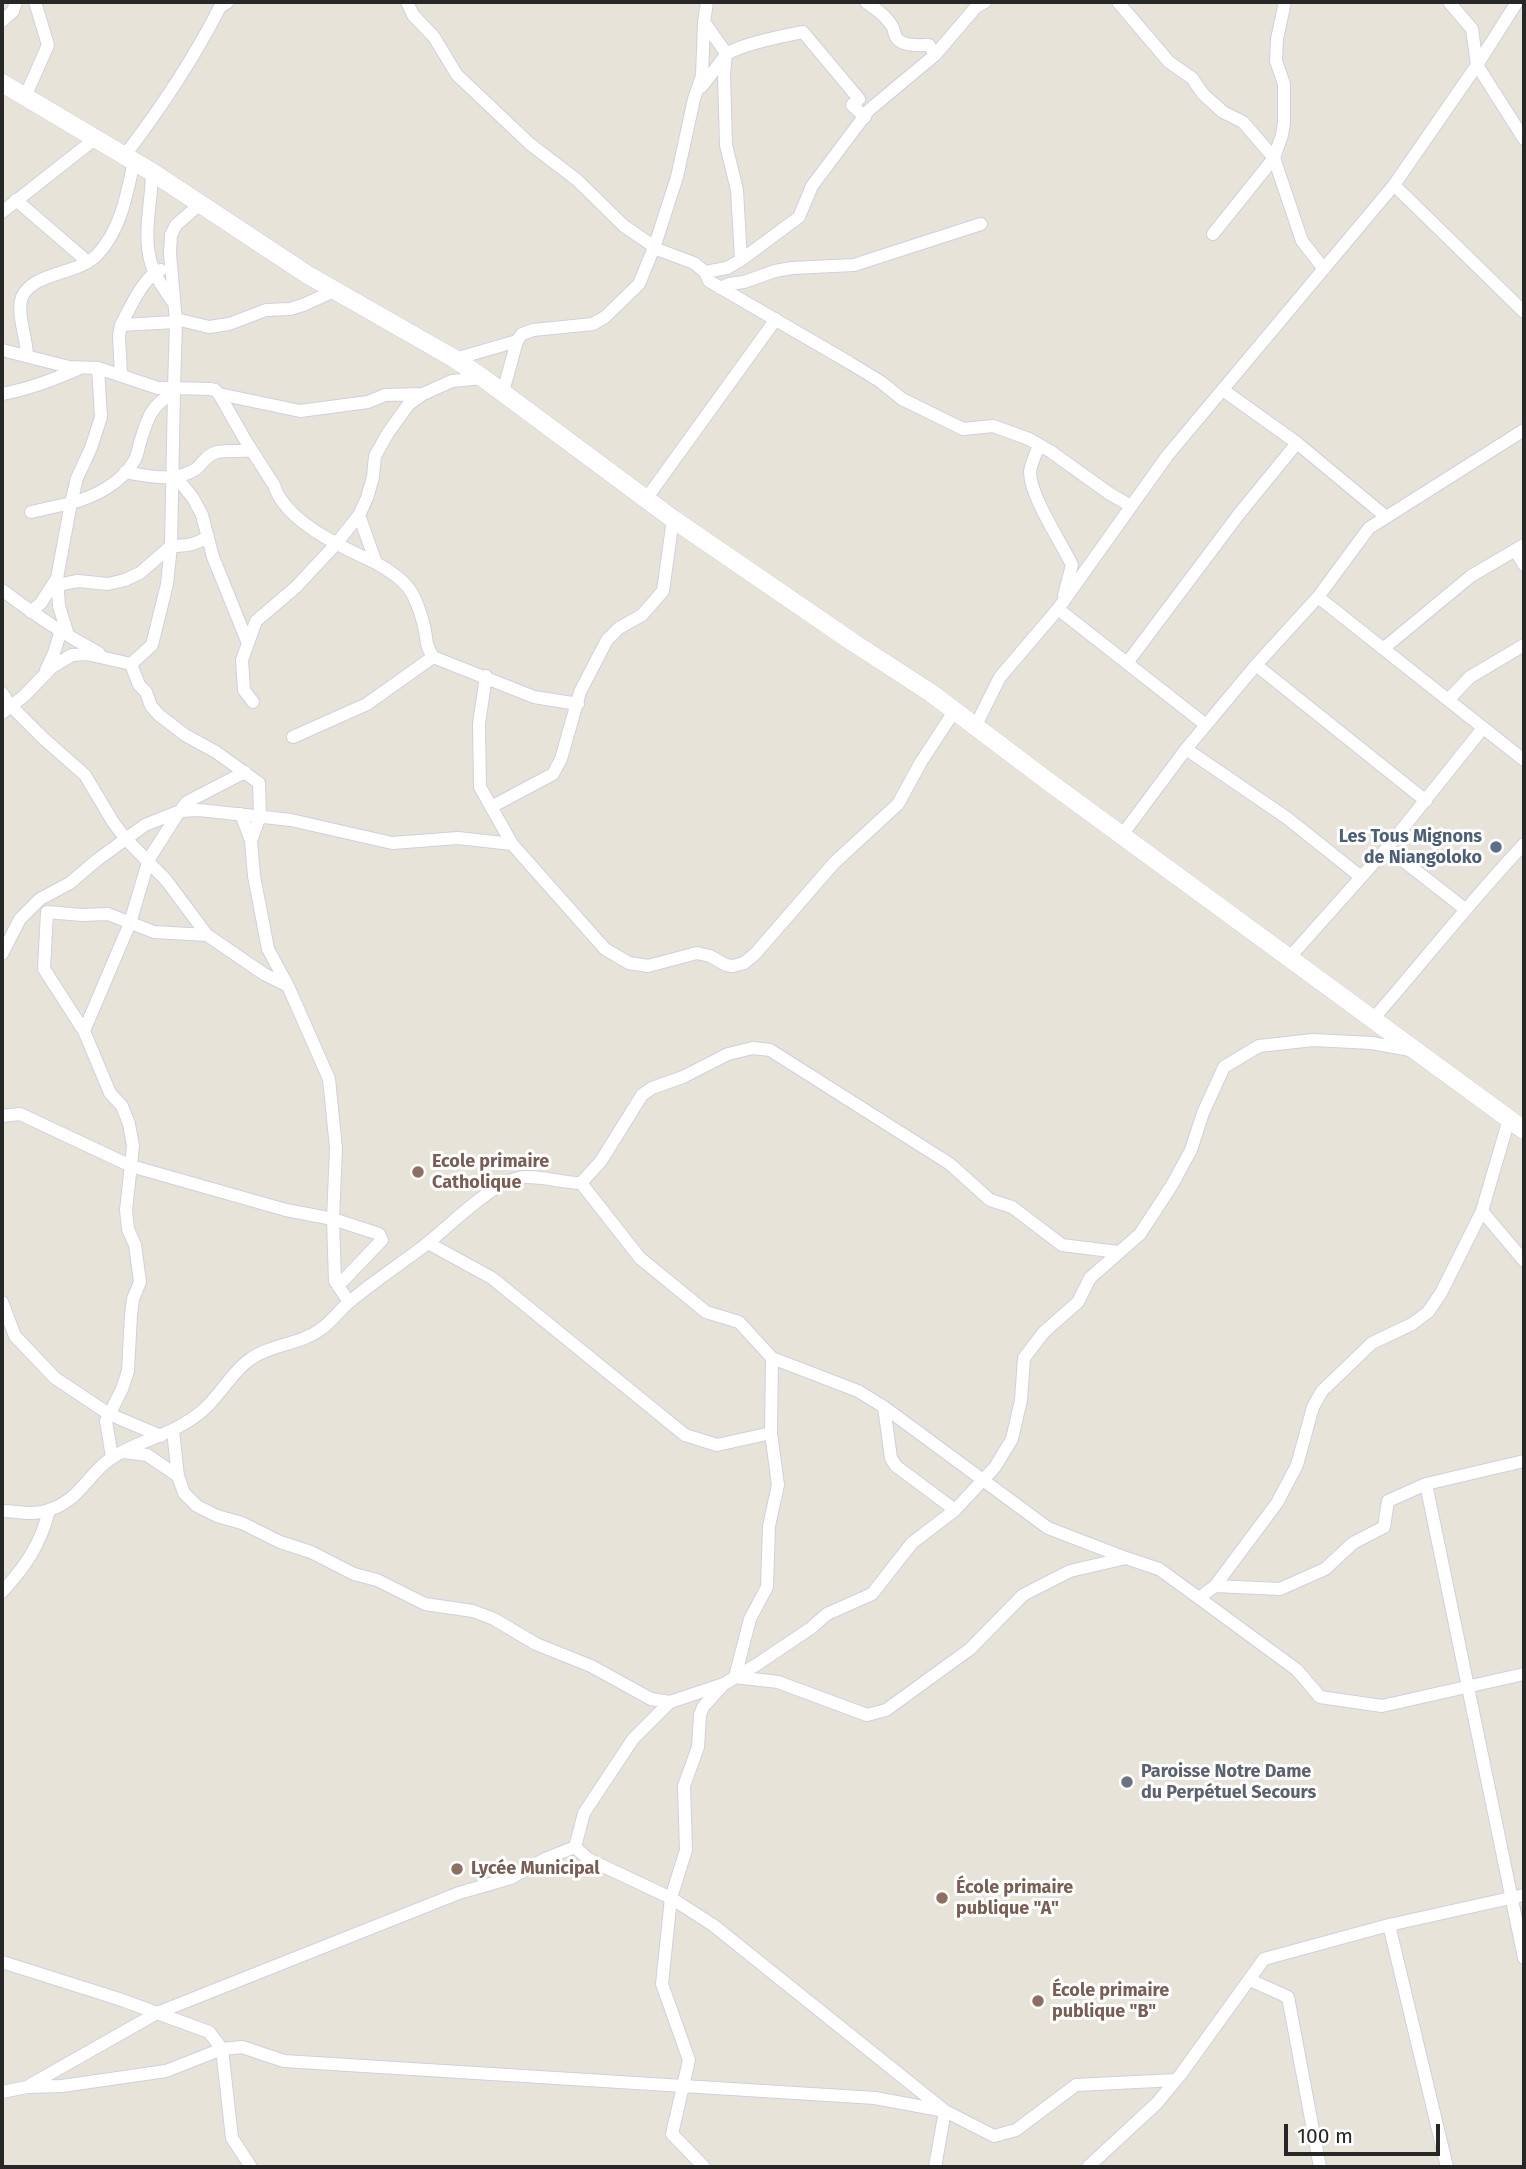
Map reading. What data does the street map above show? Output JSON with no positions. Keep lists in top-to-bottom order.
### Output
{
  "places": [
    "Les Tous Mignons de Niangoloko",
    "Ecole primaire Catholique",
    "Paroisse Notre Dame du Perpétuel Secours",
    "Lycée Municipal",
    "École primaire publique \"A\"",
    "École primaire publique \"B\""
  ],
  "scale_bar": "100 m"
}
